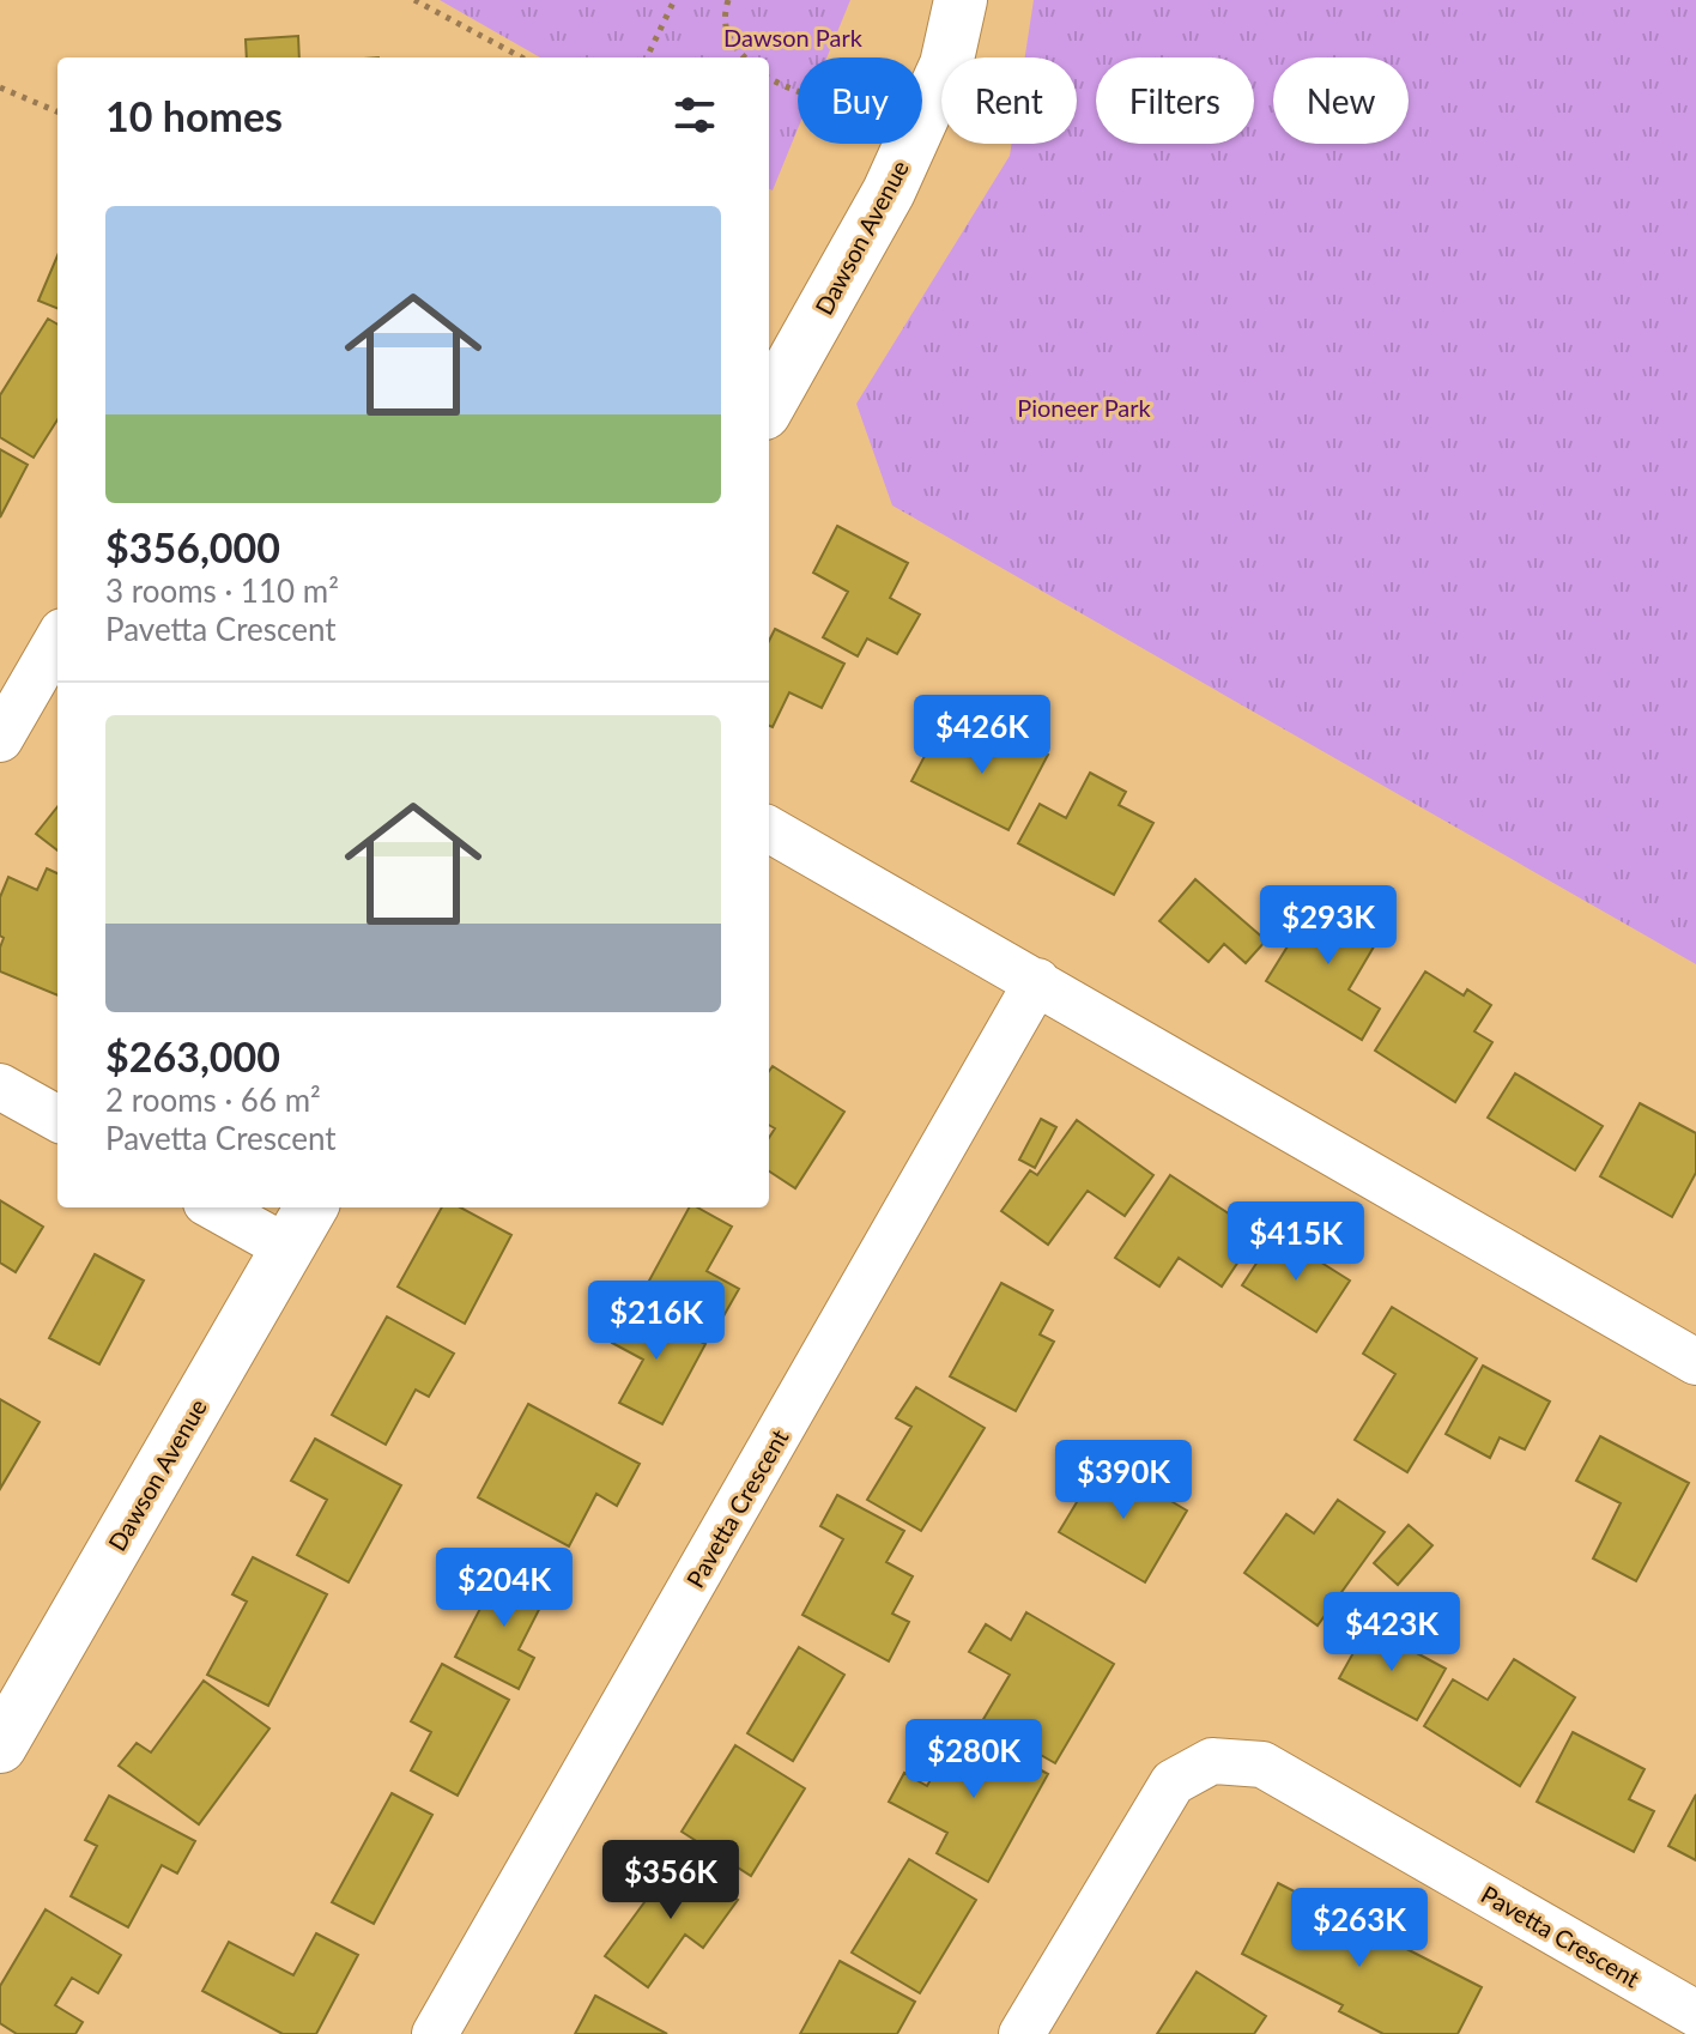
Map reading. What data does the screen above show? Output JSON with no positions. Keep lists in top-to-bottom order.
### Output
{
  "streets": {
    "main road": ["Dawson Avenue"],
    "street": ["Pavetta Crescent"]
  },
  "parks": ["Dawson Park", "Pioneer Park"],
  "page": {
    "chip": [
      "Buy",
      "Rent",
      "Filters",
      "New"
    ],
    "heading": "10 homes",
    "list": [
      {
        "name": "$356,000",
        "note": "3 rooms · 110 m² · Pavetta Crescent"
      },
      {
        "name": "$263,000",
        "note": "2 rooms · 66 m² · Pavetta Crescent"
      }
    ],
    "price": [
      "$426K",
      "$293K",
      "$415K",
      "$216K",
      "$390K",
      "$204K",
      "$423K",
      "$280K",
      "$356K",
      "$263K"
    ]
  }
}
